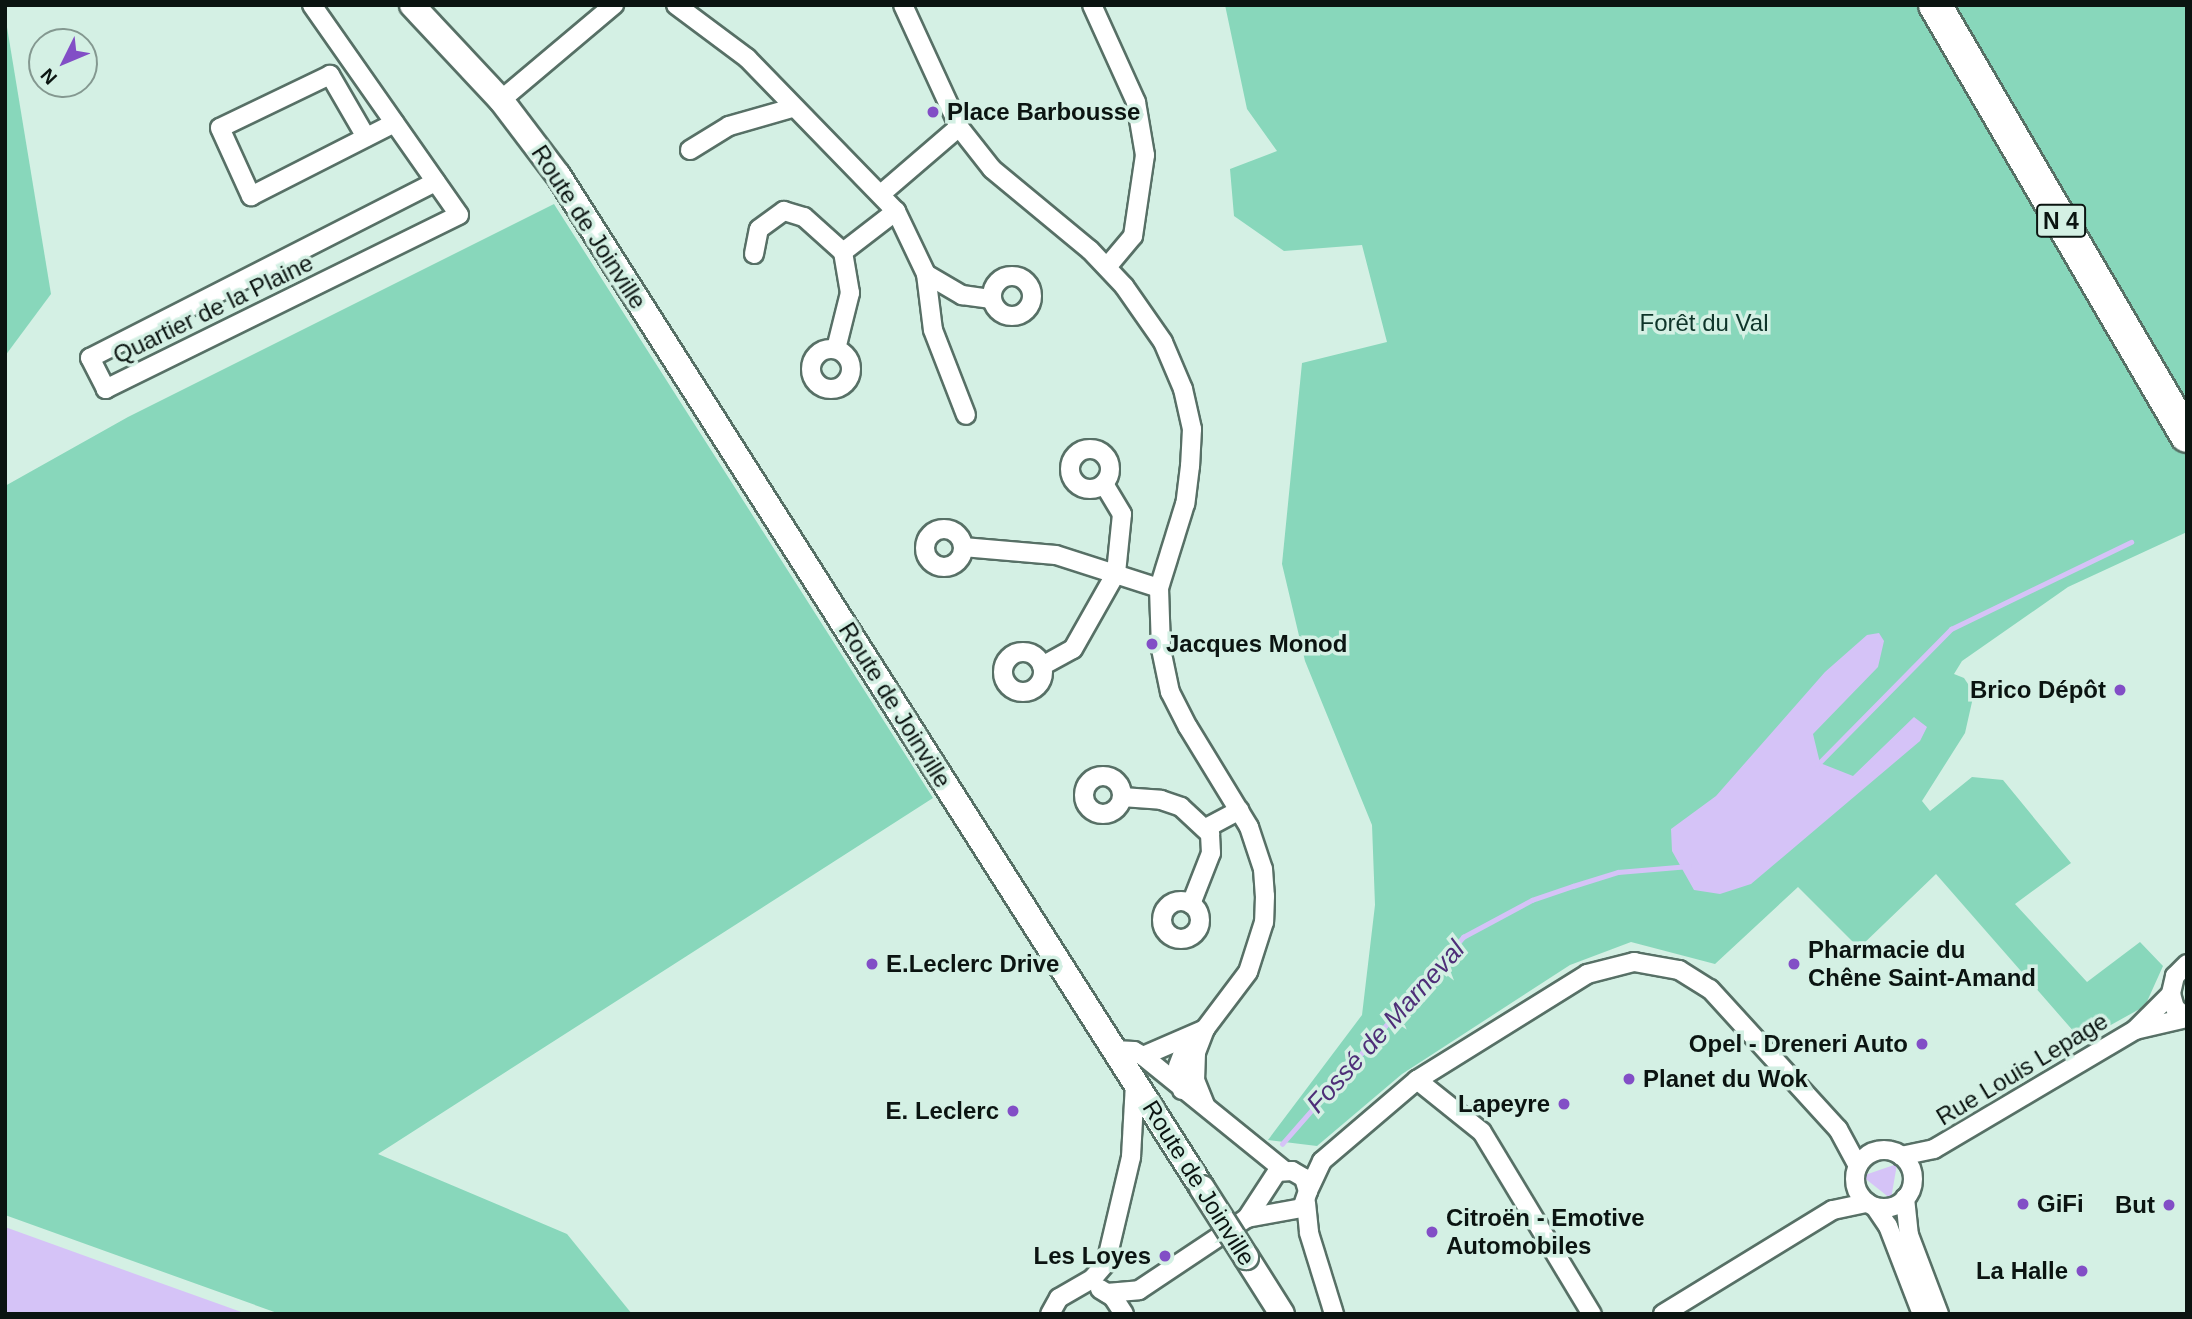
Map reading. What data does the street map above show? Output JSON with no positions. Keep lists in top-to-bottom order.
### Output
{
  "streets": {
    "highway": ["N 4"],
    "main road": ["Route de Joinville"],
    "street": ["Quartier de la Plaine", "Rue Louis Lepage"]
  },
  "water": ["Fossé de Marneval"],
  "parks": ["Forêt du Val"],
  "places": [
    "Place Barbousse",
    "Jacques Monod",
    "Brico Dépôt",
    "E.Leclerc Drive",
    "Pharmacie du Chêne Saint-Amand",
    "Opel - Dreneri Auto",
    "Planet du Wok",
    "Lapeyre",
    "E. Leclerc",
    "GiFi",
    "But",
    "Citroën - Emotive Automobiles",
    "Les Loyes",
    "La Halle"
  ],
  "north": "bottom left"
}
